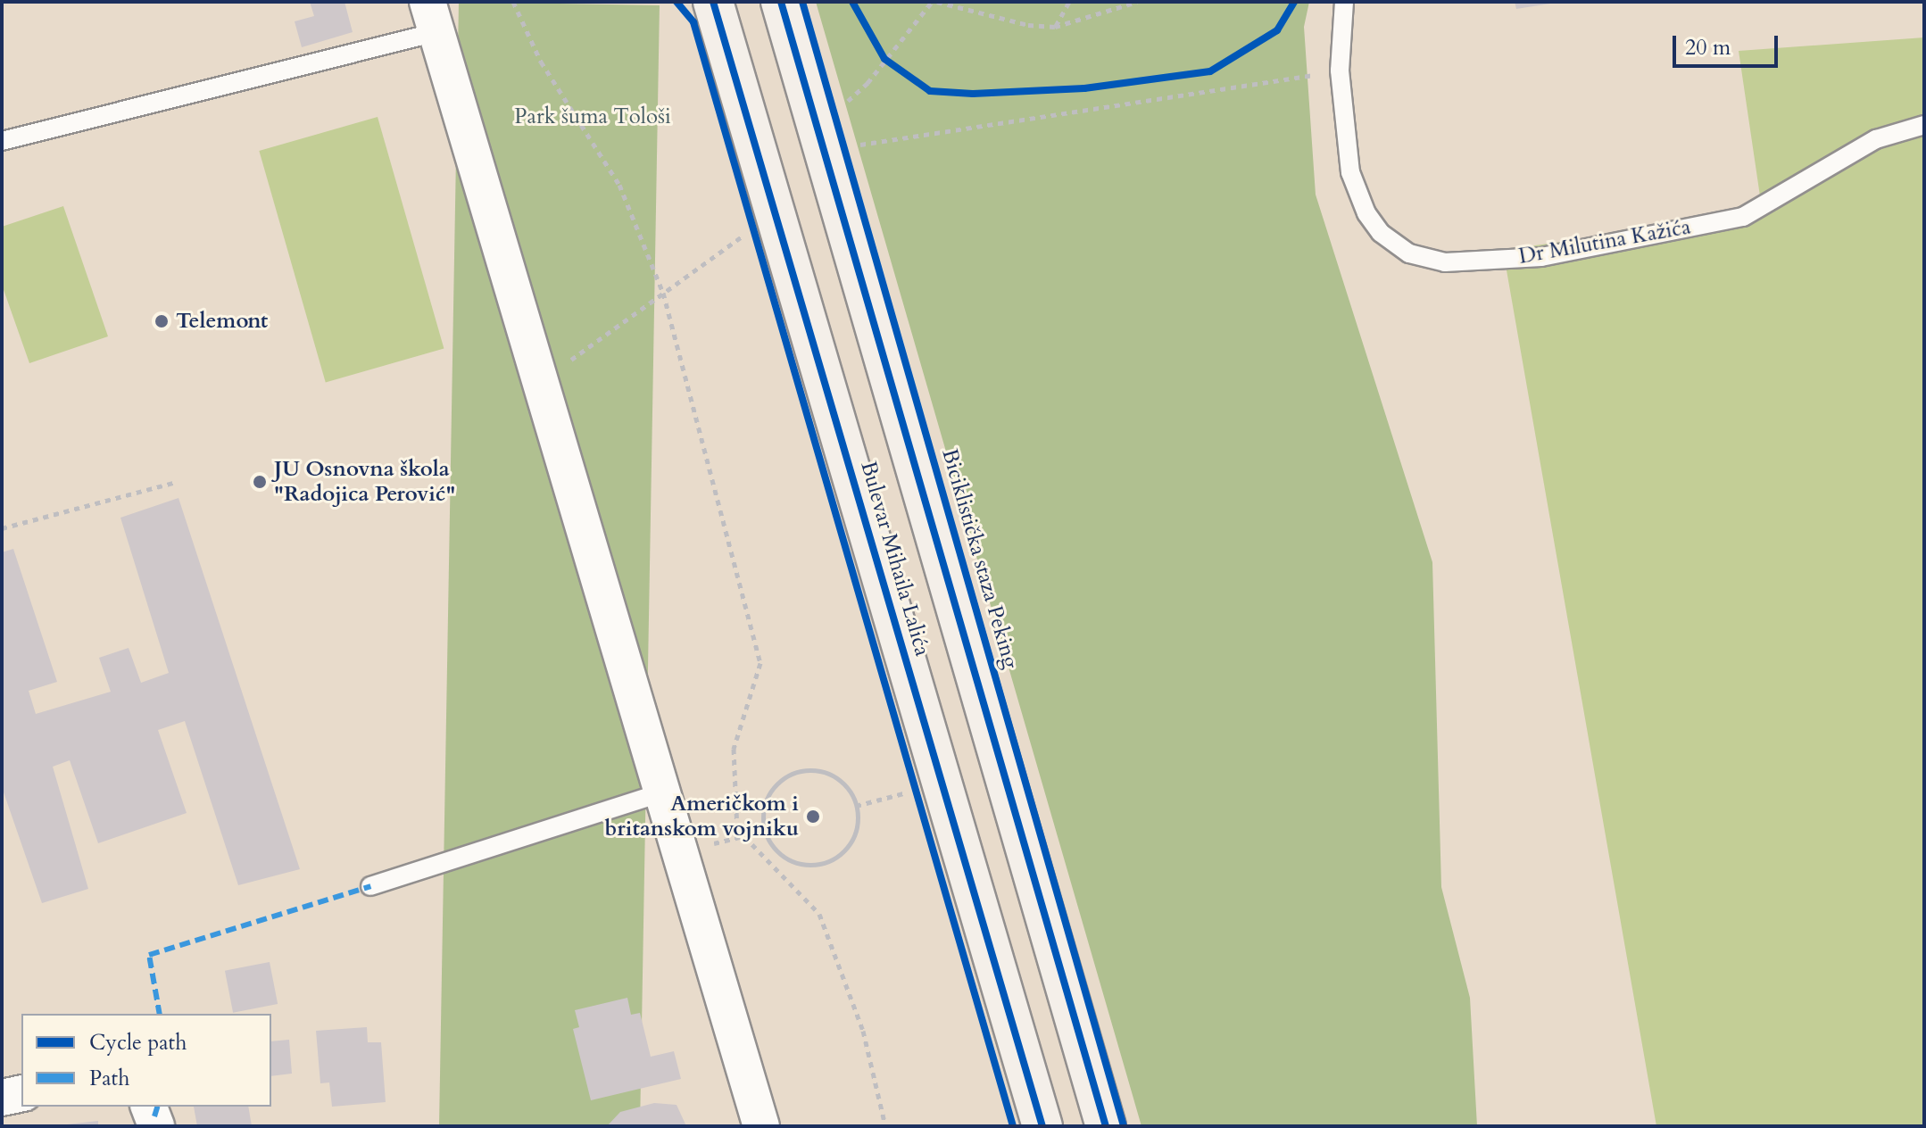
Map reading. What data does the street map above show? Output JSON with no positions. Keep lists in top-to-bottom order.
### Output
{
  "streets": {
    "main road": ["Bulevar Mihaila Lalića"],
    "lane": ["Dr Milutina Kažića"],
    "cycle path": ["Biciklistička staza Peking"]
  },
  "parks": ["Park šuma Tološi"],
  "places": ["Telemont", "JU Osnovna škola \"Radojica Perović\"", "Američkom i britanskom vojniku"],
  "legend": ["Cycle path", "Path"],
  "scale_bar": "20 m"
}
